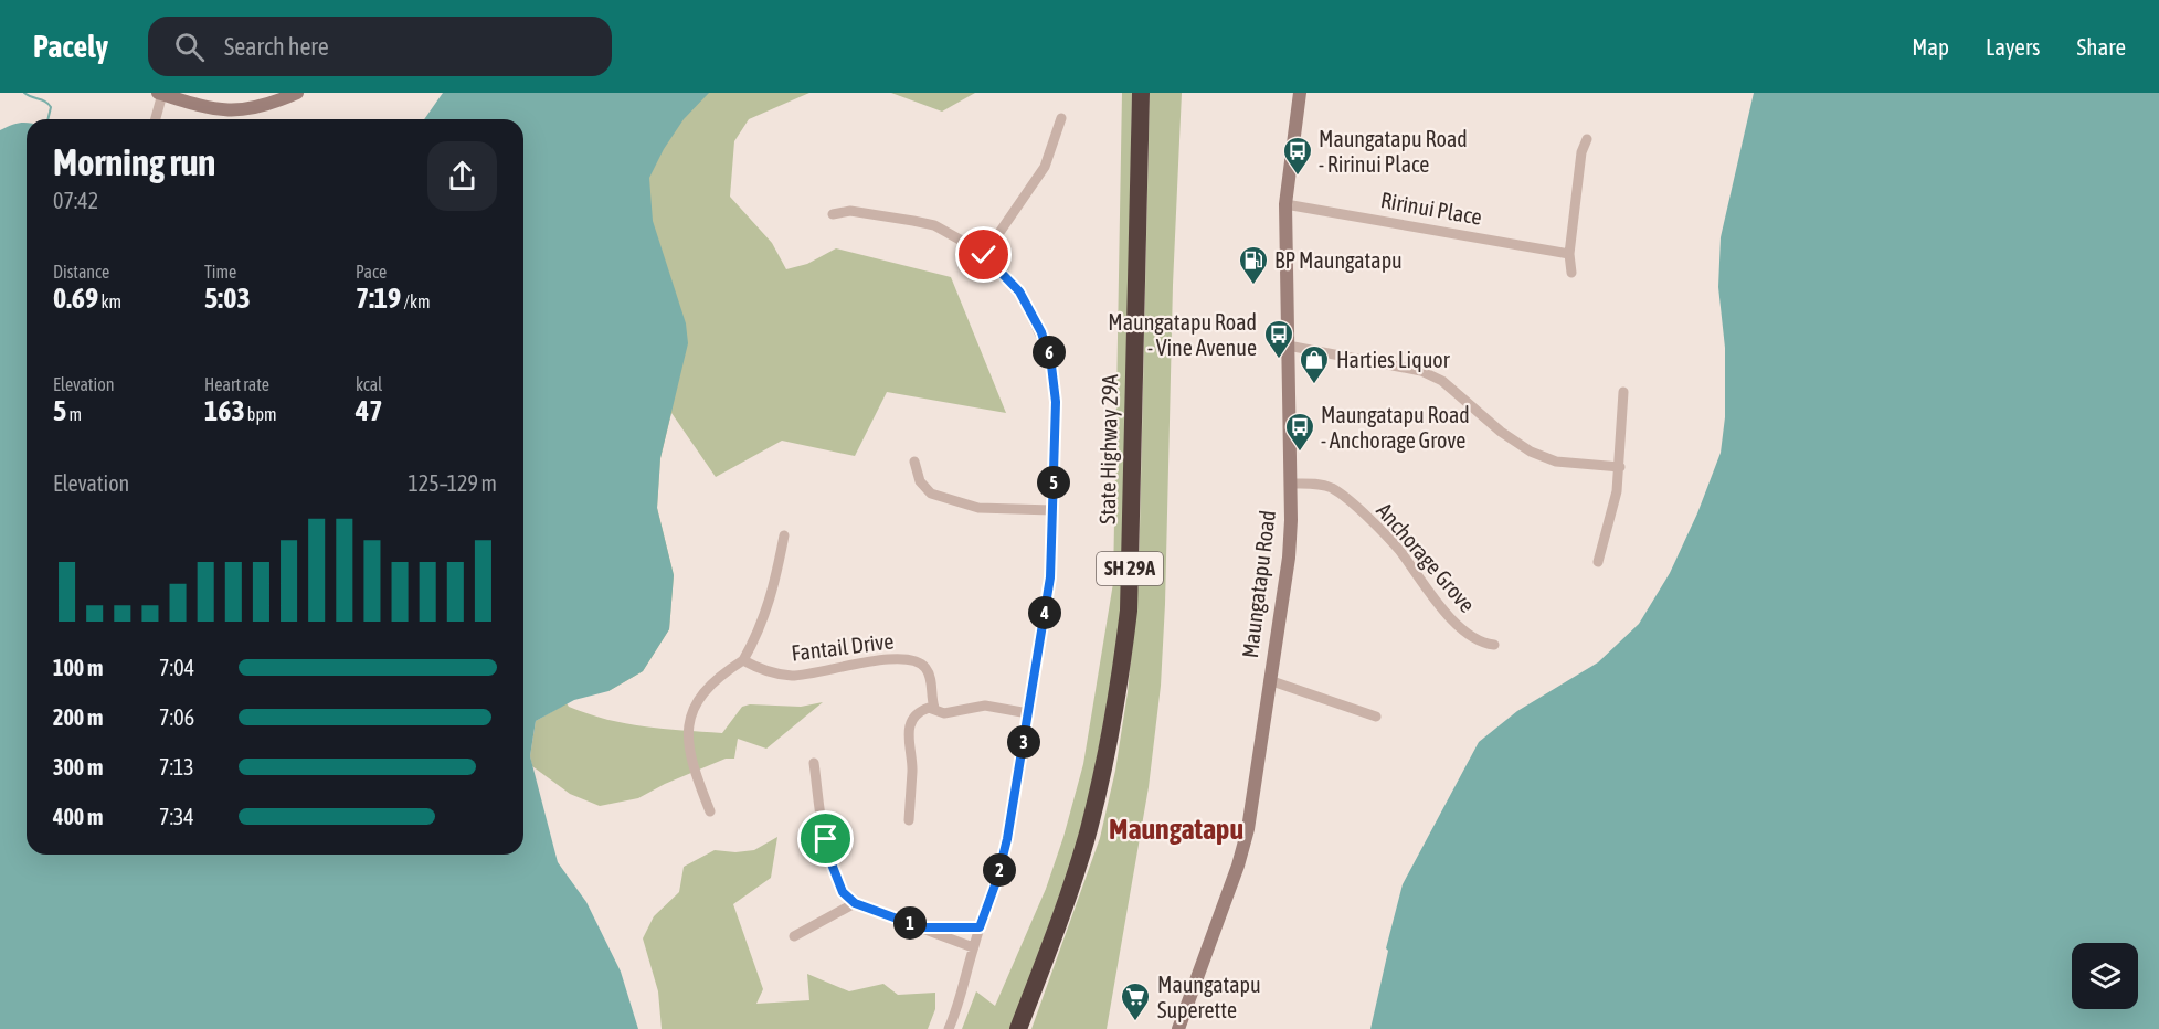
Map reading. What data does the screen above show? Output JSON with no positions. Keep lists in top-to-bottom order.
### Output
{
  "streets": {
    "highway": ["State Highway 29A", "SH 29A"],
    "street": [
      "Ririnui Place",
      "Anchorage Grove",
      "Maungatapu Road",
      "Fantail Drive"
    ]
  },
  "crossings": [
    ["Ririnui Place", "Maungatapu Road"],
    ["Anchorage Grove", "Maungatapu Road"]
  ],
  "districts": ["Maungatapu"],
  "places": {
    "bus stop": ["Maungatapu Road - Ririnui Place", "Maungatapu Road - Vine Avenue", "Maungatapu Road - Anchorage Grove"],
    "fuel station": ["BP Maungatapu"],
    "shop": ["Harties Liquor"],
    "supermarket": ["Maungatapu Superette"]
  },
  "page": {
    "header": "Pacely",
    "search": "Search here",
    "nav": ["Map", "Layers", "Share"],
    "heading": ["Morning run", "07:42"],
    "stats": [
      ["Distance", "0.69 km"],
      ["Time", "5:03"],
      ["Pace", "7:19 /km"],
      ["Elevation", "5 m"],
      ["Heart rate", "163 bpm"],
      ["kcal", "47"]
    ],
    "pins": [
      "6",
      "5",
      "4",
      "3",
      "2",
      "1"
    ],
    "chart": ["Elevation", "125–129 m"],
    "list": [
      {
        "name": "100 m",
        "note": "7:04"
      },
      {
        "name": "200 m",
        "note": "7:06"
      },
      {
        "name": "300 m",
        "note": "7:13"
      },
      {
        "name": "400 m",
        "note": "7:34"
      }
    ]
  }
}
